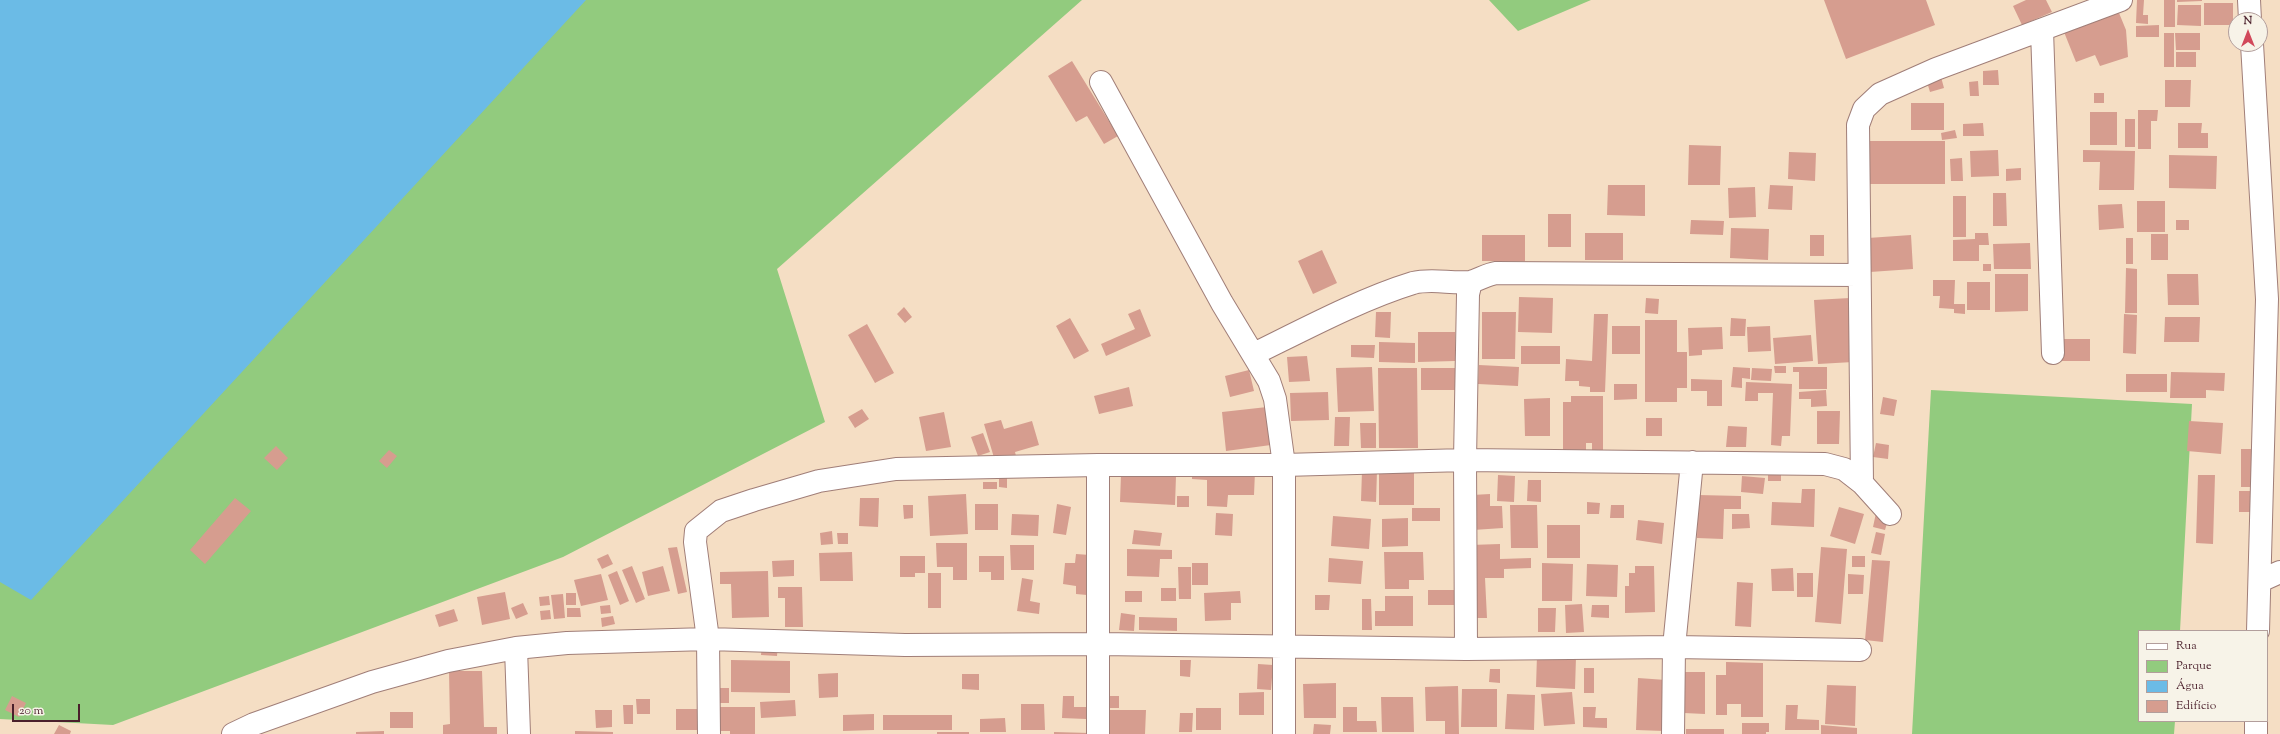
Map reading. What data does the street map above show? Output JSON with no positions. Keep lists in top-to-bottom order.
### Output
{
  "legend": [
    "Rua",
    "Parque",
    "Água",
    "Edifício"
  ],
  "scale_bar": "20 m",
  "north": "top"
}
